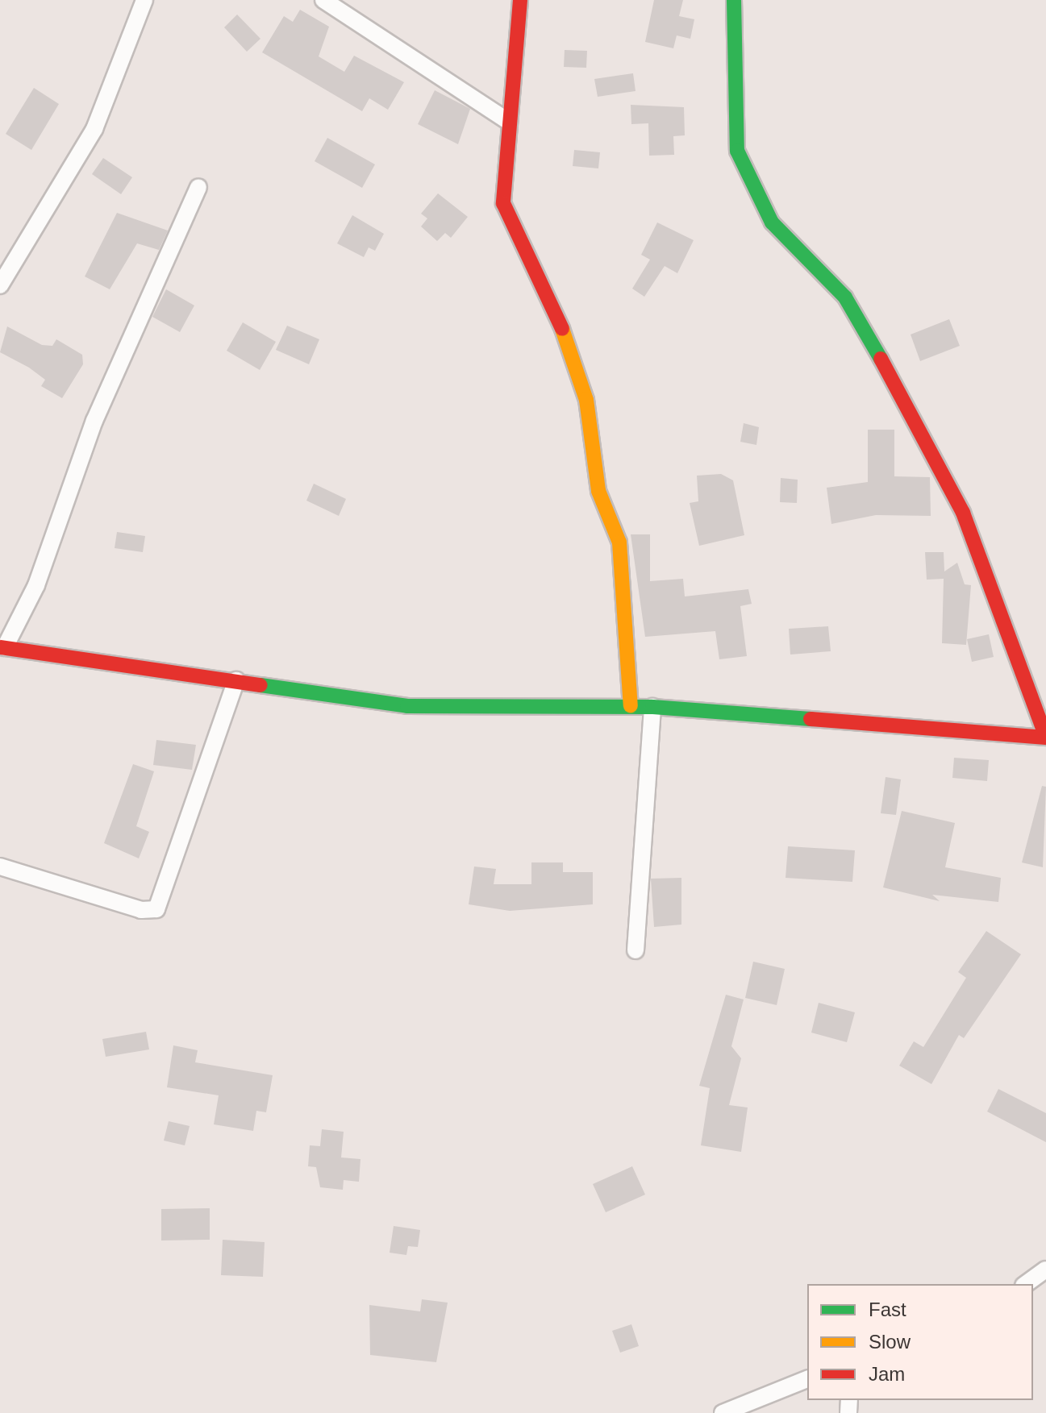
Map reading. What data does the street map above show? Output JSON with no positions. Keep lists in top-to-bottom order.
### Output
{
  "legend": ["Fast", "Slow", "Jam"]
}
